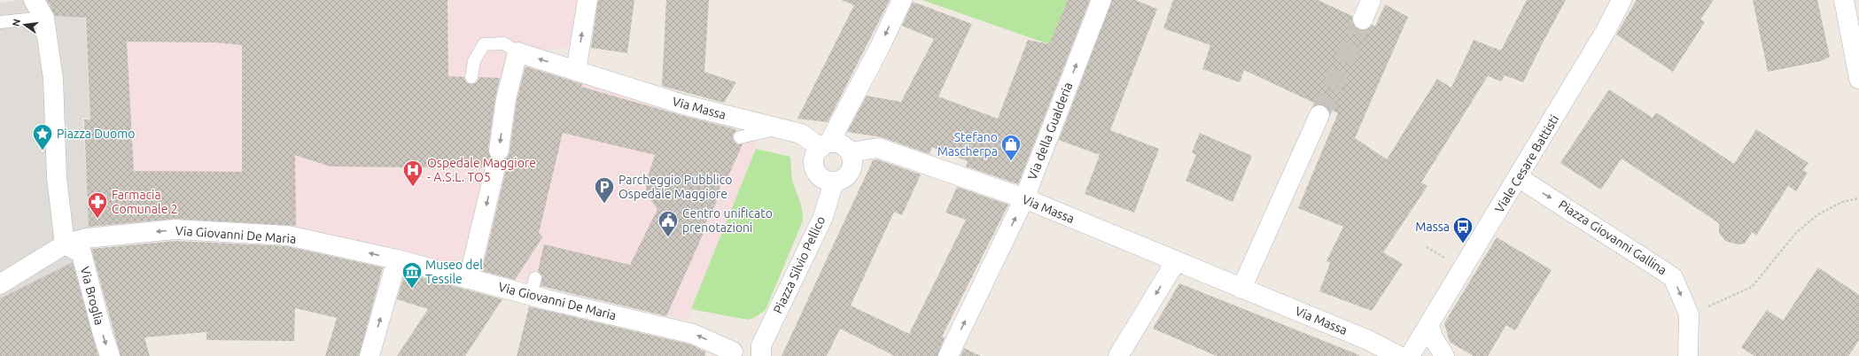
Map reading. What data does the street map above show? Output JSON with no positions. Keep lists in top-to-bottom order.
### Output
{
  "streets": {
    "street": [
      "Via Massa",
      "Via della Gualderia",
      "Viale Cesare Battisti",
      "Via Giovanni De Maria",
      "Piazza Giovanni Gallina",
      "Piazza Silvio Pellico",
      "Via Broglia"
    ]
  },
  "crossings": [
    ["Via Massa", "Via della Gualderia"],
    ["Via Massa", "Piazza Silvio Pellico"],
    ["Viale Cesare Battisti", "Piazza Giovanni Gallina"],
    ["Via Giovanni De Maria", "Piazza Silvio Pellico"],
    ["Via Giovanni De Maria", "Via Broglia"]
  ],
  "one_way": [
    "Via della Gualderia",
    "Via Giovanni De Maria",
    "Piazza Giovanni Gallina",
    "Via Broglia"
  ],
  "places": {
    "place": ["Piazza Duomo"],
    "shop": ["Stefano Mascherpa"],
    "hospital": ["Ospedale Maggiore - A.S.L. TO5"],
    "parking": ["Parcheggio Pubblico Ospedale Maggiore"],
    "pharmacy": ["Farmacia Comunale 2"],
    "public building": ["Centro unificato prenotazioni"],
    "bus stop": ["Massa"],
    "museum": ["Museo del Tessile"]
  },
  "north": "left"
}
